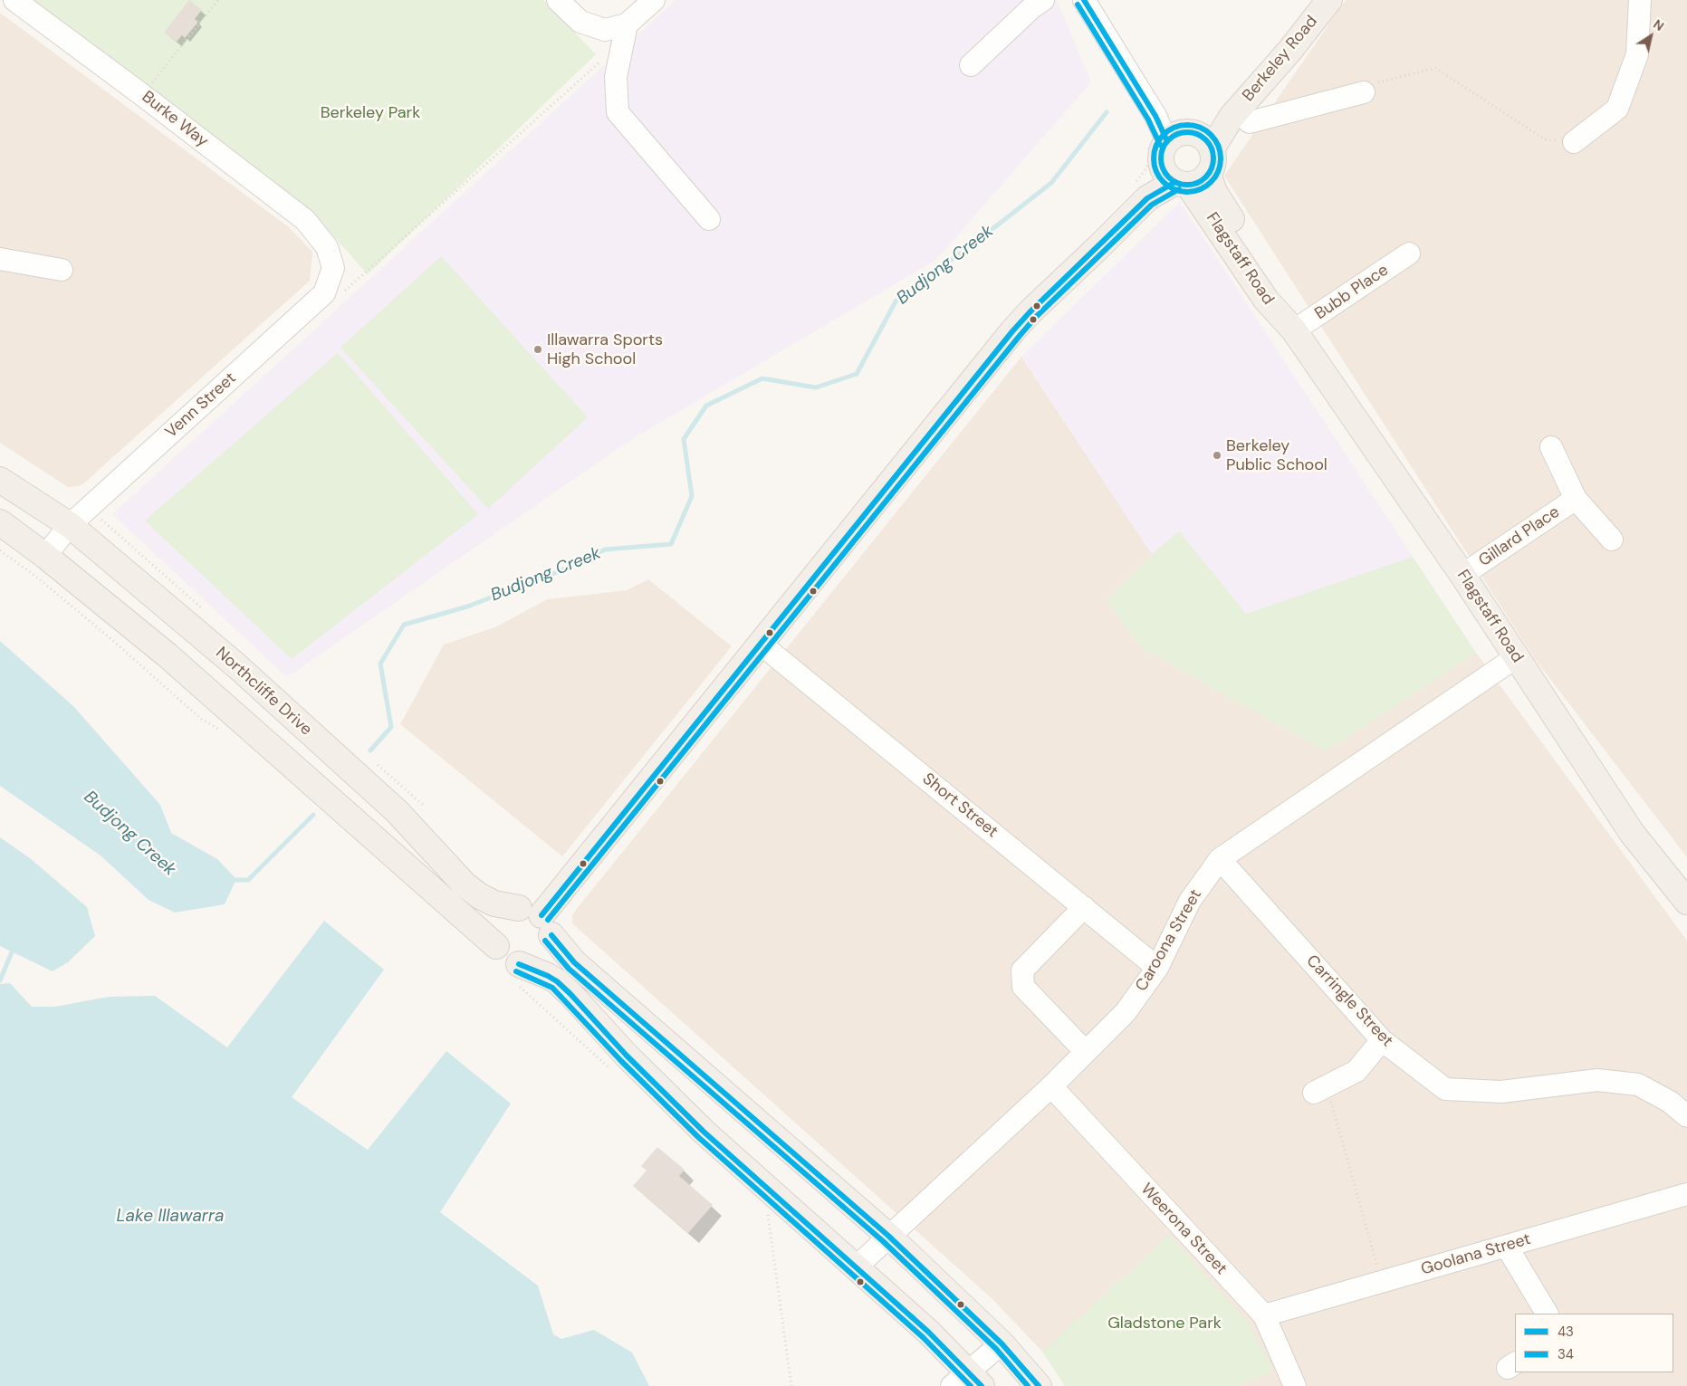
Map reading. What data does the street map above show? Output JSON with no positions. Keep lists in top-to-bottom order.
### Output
{
  "streets": {
    "main road": ["Berkeley Road", "Flagstaff Road", "Northcliffe Drive"],
    "street": [
      "Burke Way",
      "Bubb Place",
      "Venn Street",
      "Gillard Place",
      "Short Street",
      "Caroona Street",
      "Carringle Street",
      "Weerona Street",
      "Goolana Street"
    ]
  },
  "crossings": [
    ["Berkeley Road", "Flagstaff Road"],
    ["Berkeley Road", "Northcliffe Drive"],
    ["Berkeley Road", "Short Street"],
    ["Burke Way", "Venn Street"],
    ["Flagstaff Road", "Bubb Place"],
    ["Flagstaff Road", "Gillard Place"],
    ["Flagstaff Road", "Caroona Street"],
    ["Venn Street", "Northcliffe Drive"],
    ["Short Street", "Caroona Street"],
    ["Caroona Street", "Carringle Street"],
    ["Caroona Street", "Weerona Street"],
    ["Weerona Street", "Goolana Street"]
  ],
  "water": ["Budjong Creek", "Lake Illawarra"],
  "parks": ["Berkeley Park", "Gladstone Park"],
  "places": ["Illawarra Sports High School", "Berkeley Public School"],
  "lines": ["transit line 43", "transit line 34"],
  "legend": ["43", "34"],
  "north": "top right"
}
